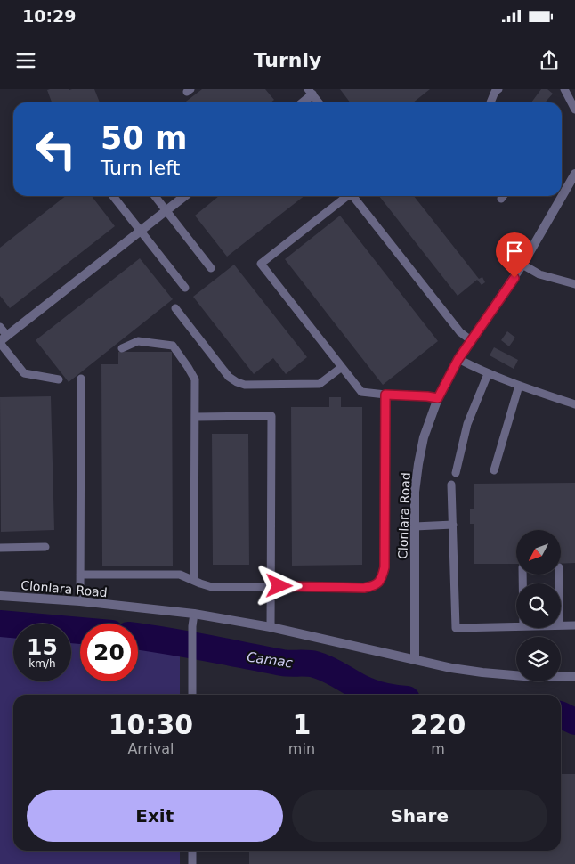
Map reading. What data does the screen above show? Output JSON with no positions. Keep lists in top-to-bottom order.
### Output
{
  "streets": {
    "street": ["Clonlara Road"]
  },
  "water": ["Camac"],
  "north": "bottom left",
  "page": {
    "status": "10:29",
    "header": "Turnly",
    "turn": ["50 m", "Turn left"],
    "speed": "15 km/h",
    "limit": "20",
    "eta": [
      "10:30",
      "Arrival",
      "1",
      "min",
      "220",
      "m"
    ],
    "buttons": ["Exit", "Share"]
  }
}
